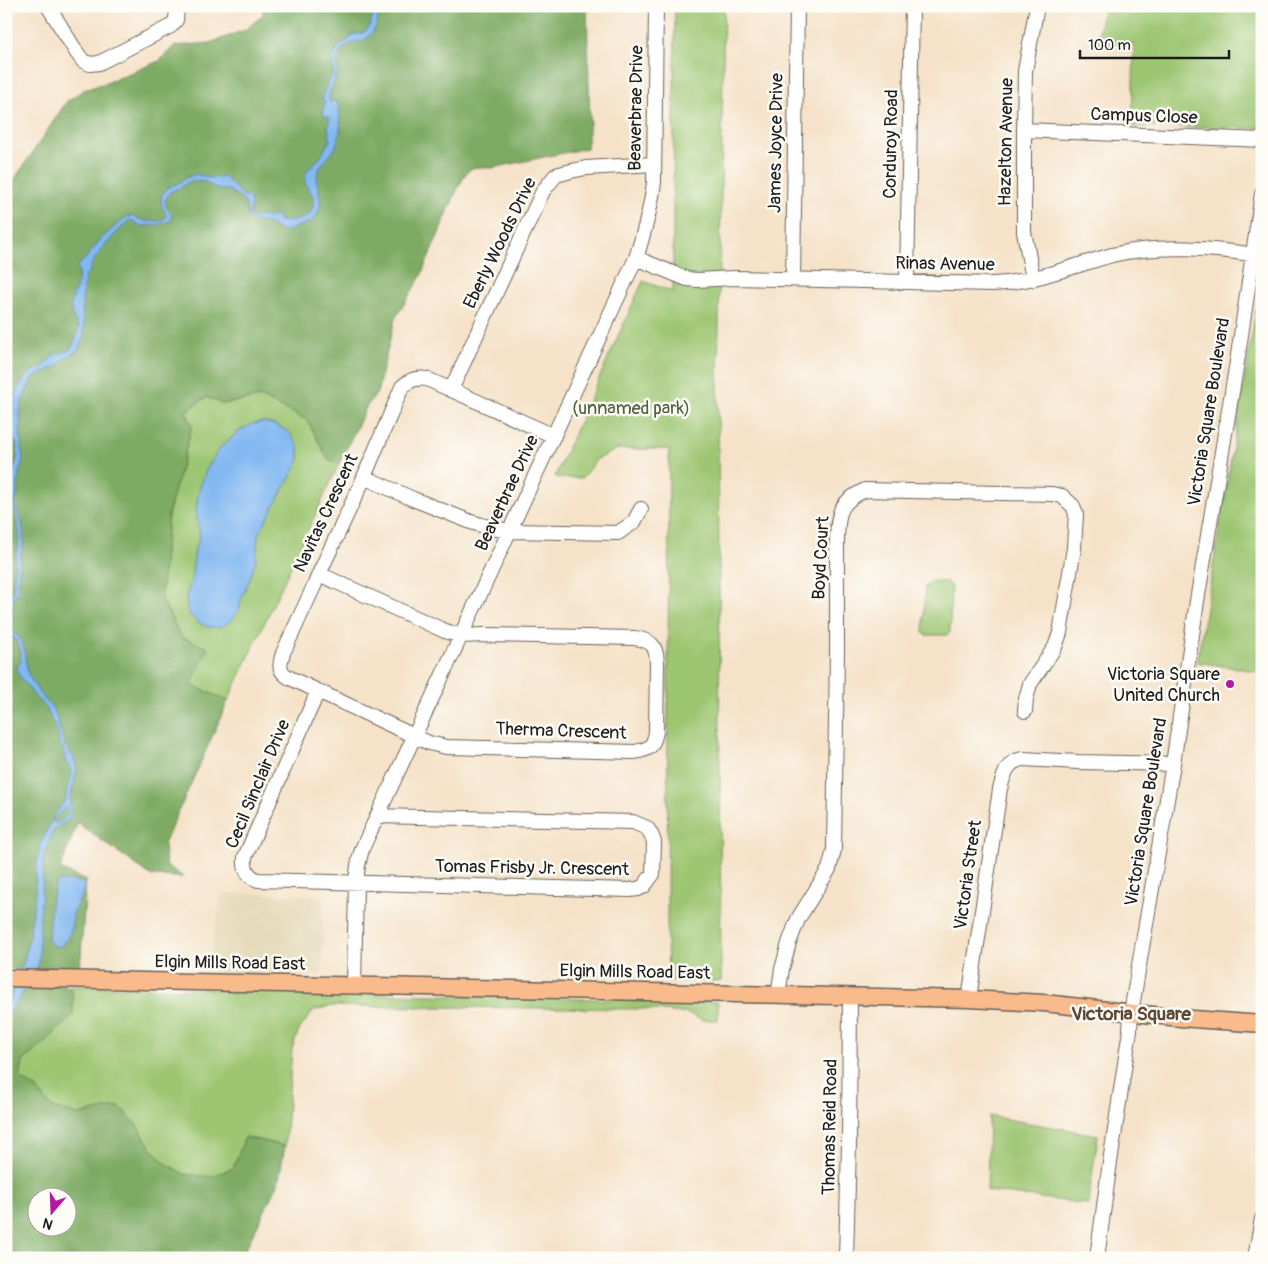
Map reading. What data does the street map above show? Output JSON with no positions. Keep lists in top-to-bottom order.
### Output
{
  "streets": {
    "main road": ["Elgin Mills Road East"],
    "street": [
      "Beaverbrae Drive",
      "Campus Close",
      "Hazelton Avenue",
      "James Joyce Drive",
      "Corduroy Road",
      "Eberly Woods Drive",
      "Rinas Avenue",
      "Victoria Square Boulevard",
      "Navitas Crescent",
      "Boyd Court",
      "Therma Crescent",
      "Cecil Sinclair Drive",
      "Tomas Frisby Jr. Crescent",
      "Victoria Street",
      "Thomas Reid Road"
    ]
  },
  "crossings": [
    ["Beaverbrae Drive", "Eberly Woods Drive"],
    ["Beaverbrae Drive", "Rinas Avenue"],
    ["Beaverbrae Drive", "Navitas Crescent"],
    ["Beaverbrae Drive", "Therma Crescent"],
    ["Beaverbrae Drive", "Cecil Sinclair Drive"],
    ["Beaverbrae Drive", "Tomas Frisby Jr. Crescent"],
    ["Beaverbrae Drive", "Elgin Mills Road East"],
    ["Campus Close", "Hazelton Avenue"],
    ["Hazelton Avenue", "Rinas Avenue"],
    ["James Joyce Drive", "Rinas Avenue"],
    ["Corduroy Road", "Rinas Avenue"],
    ["Eberly Woods Drive", "Navitas Crescent"],
    ["Rinas Avenue", "Victoria Square Boulevard"],
    ["Victoria Square Boulevard", "Victoria Street"],
    ["Victoria Square Boulevard", "Elgin Mills Road East"],
    ["Navitas Crescent", "Therma Crescent"],
    ["Navitas Crescent", "Cecil Sinclair Drive"],
    ["Boyd Court", "Elgin Mills Road East"],
    ["Cecil Sinclair Drive", "Tomas Frisby Jr. Crescent"],
    ["Victoria Street", "Elgin Mills Road East"],
    ["Elgin Mills Road East", "Thomas Reid Road"]
  ],
  "districts": ["Victoria Square"],
  "parks": ["(unnamed park)"],
  "places": ["Victoria Square United Church"],
  "scale_bar": "100 m",
  "north": "bottom"
}
